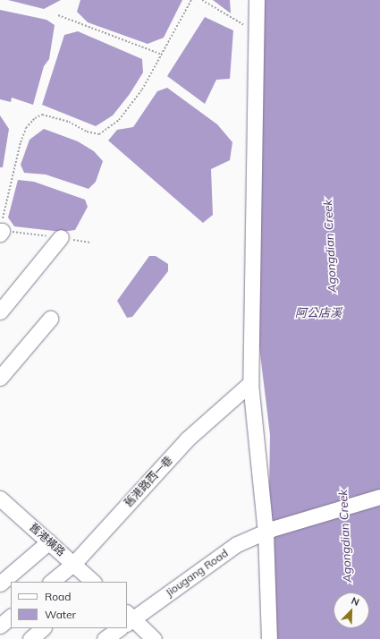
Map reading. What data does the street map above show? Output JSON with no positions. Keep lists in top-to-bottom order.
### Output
{
  "streets": {
    "street": ["舊港路西一巷", "舊港橫路", "Jiougang Road"]
  },
  "crossings": [
    ["舊港路西一巷", "舊港橫路"]
  ],
  "water": ["Agongdian Creek", "阿公店溪"],
  "legend": ["Road", "Water"],
  "north": "top right"
}
